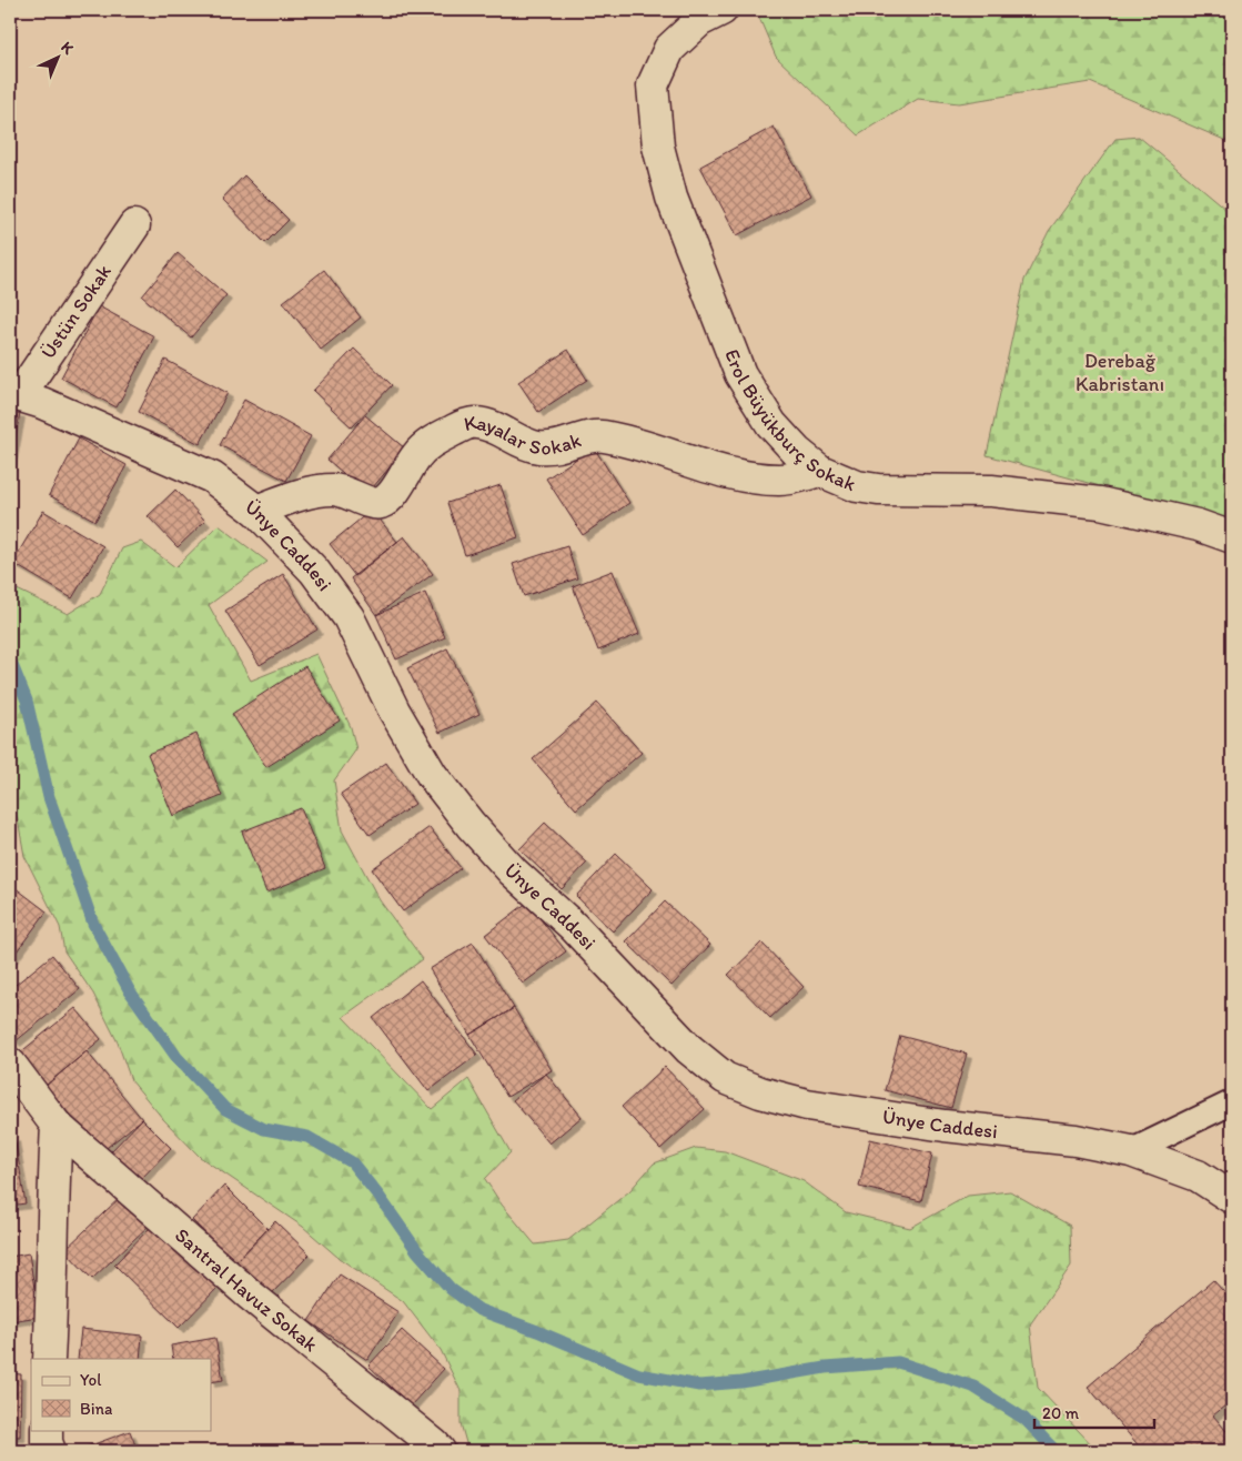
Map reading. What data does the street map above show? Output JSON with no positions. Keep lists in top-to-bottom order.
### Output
{
  "streets": {
    "street": [
      "Üstün Sokak",
      "Erol Büyükburç Sokak",
      "Kayalar Sokak",
      "Ünye Caddesi",
      "Santral Havuz Sokak"
    ]
  },
  "crossings": [
    ["Üstün Sokak", "Ünye Caddesi"],
    ["Erol Büyükburç Sokak", "Kayalar Sokak"],
    ["Kayalar Sokak", "Ünye Caddesi"]
  ],
  "parks": ["Derebağ Kabristanı"],
  "legend": ["Yol", "Bina"],
  "scale_bar": "20 m",
  "north": "top right"
}
